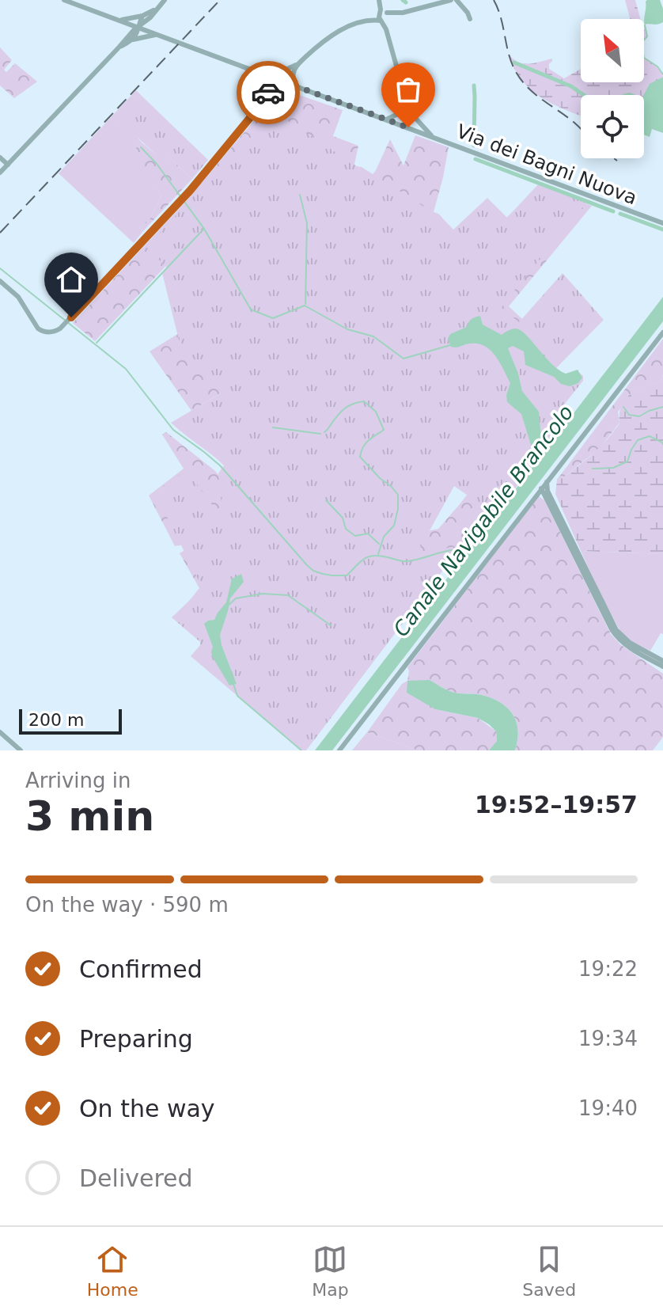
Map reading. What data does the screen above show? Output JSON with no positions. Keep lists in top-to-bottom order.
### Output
{
  "streets": {
    "street": ["Via dei Bagni Nuova"]
  },
  "water": ["Canale Navigabile Brancolo"],
  "scale_bar": "200 m",
  "north": "top left",
  "page": {
    "scale": "200 m",
    "heading": ["3 min", "Arriving in", "19:52–19:57"],
    "bar": "On the way · 590 m",
    "list": [
      ["Confirmed", "19:22"],
      ["Preparing", "19:34"],
      ["On the way", "19:40"],
      "Delivered"
    ],
    "tabs": ["Home", "Map", "Saved"]
  }
}
